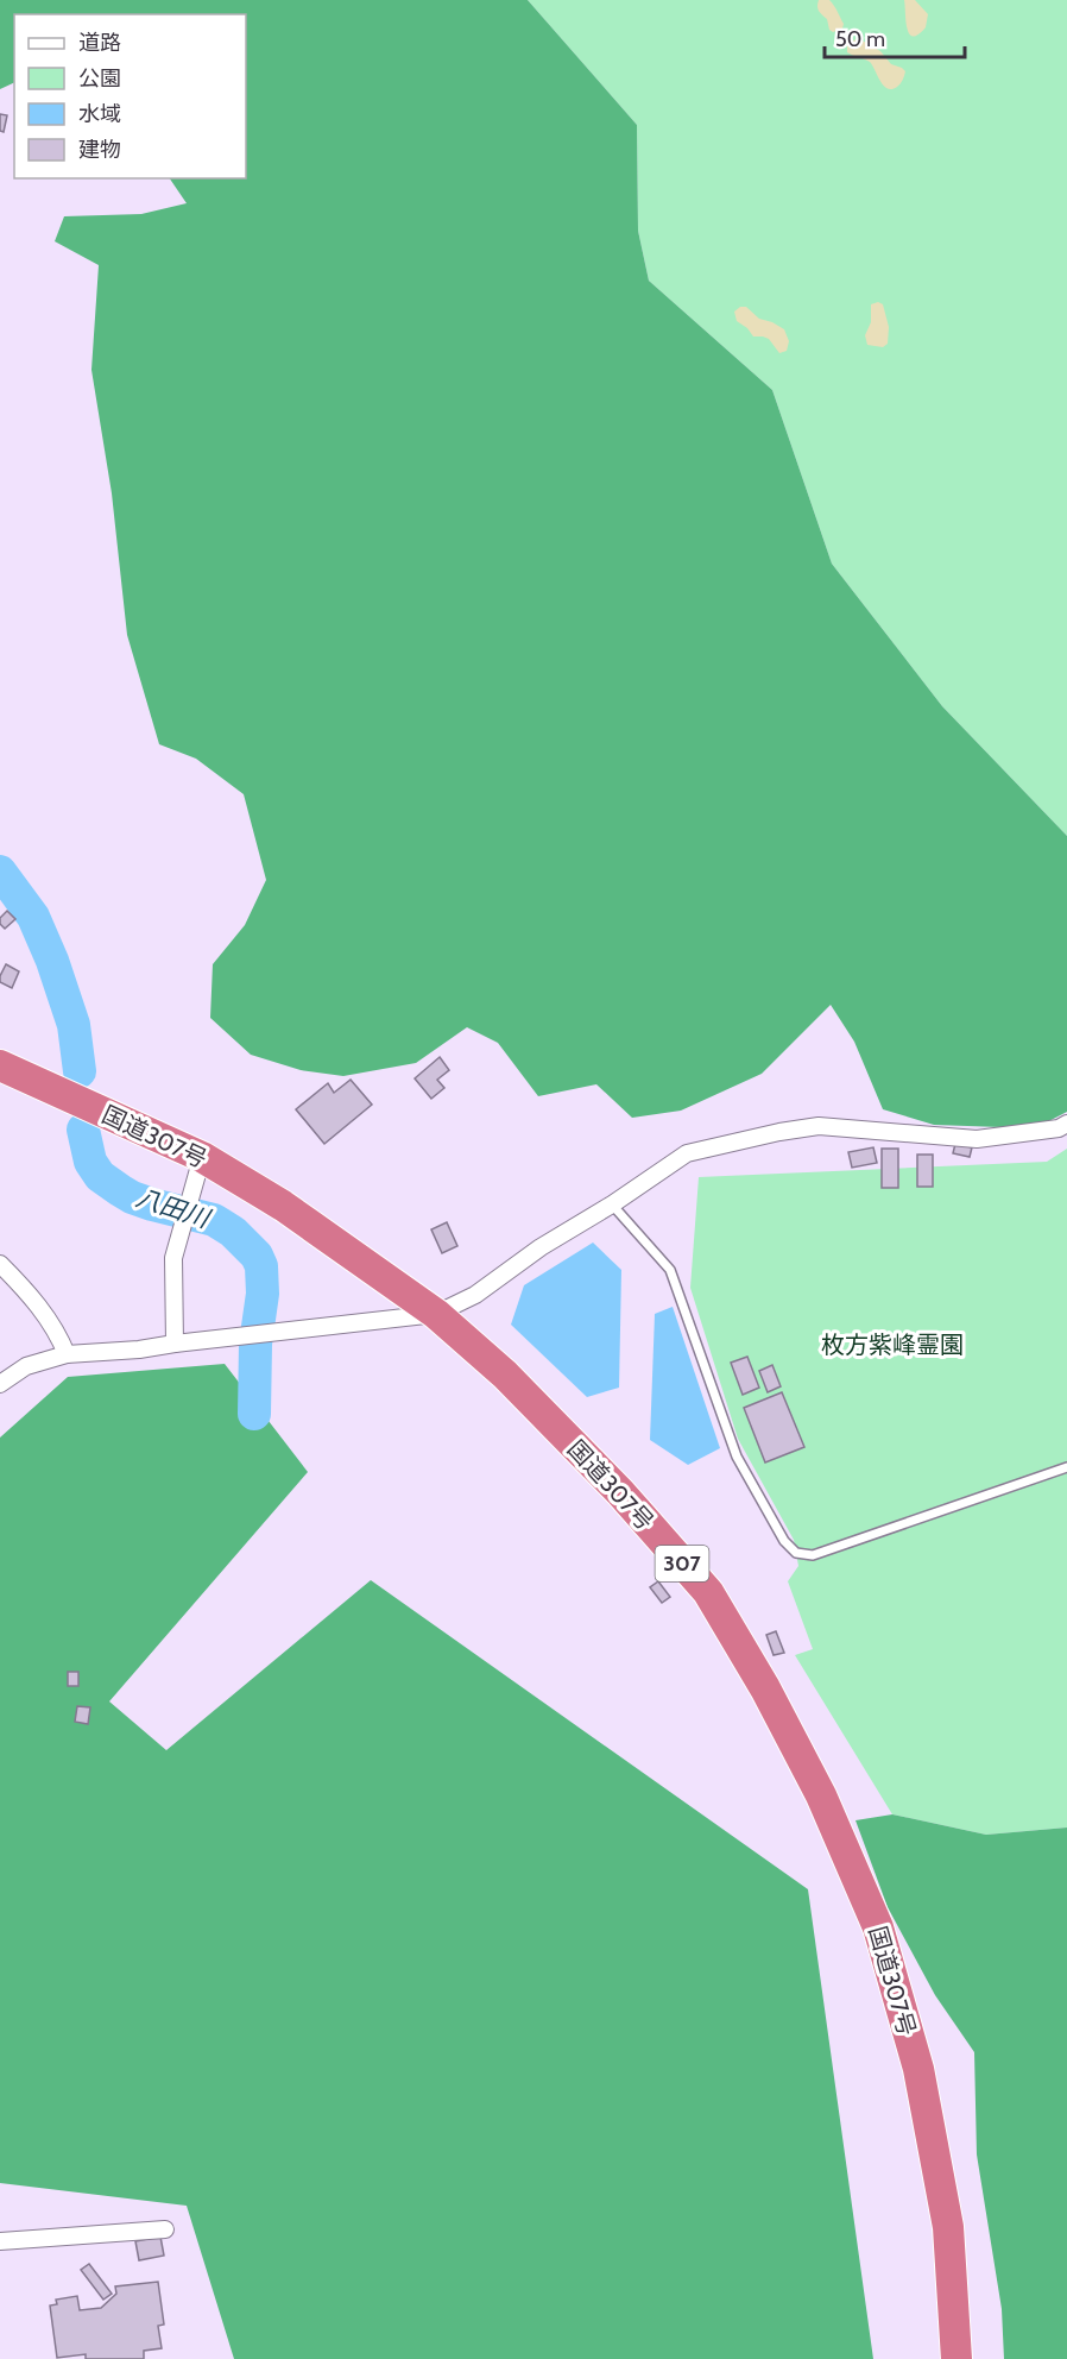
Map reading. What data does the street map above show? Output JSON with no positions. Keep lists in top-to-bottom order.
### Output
{
  "streets": {
    "highway": ["国道307号", "307"]
  },
  "water": ["八田川"],
  "parks": ["枚方紫峰霊園"],
  "legend": [
    "道路",
    "公園",
    "水域",
    "建物"
  ],
  "scale_bar": "50 m"
}
